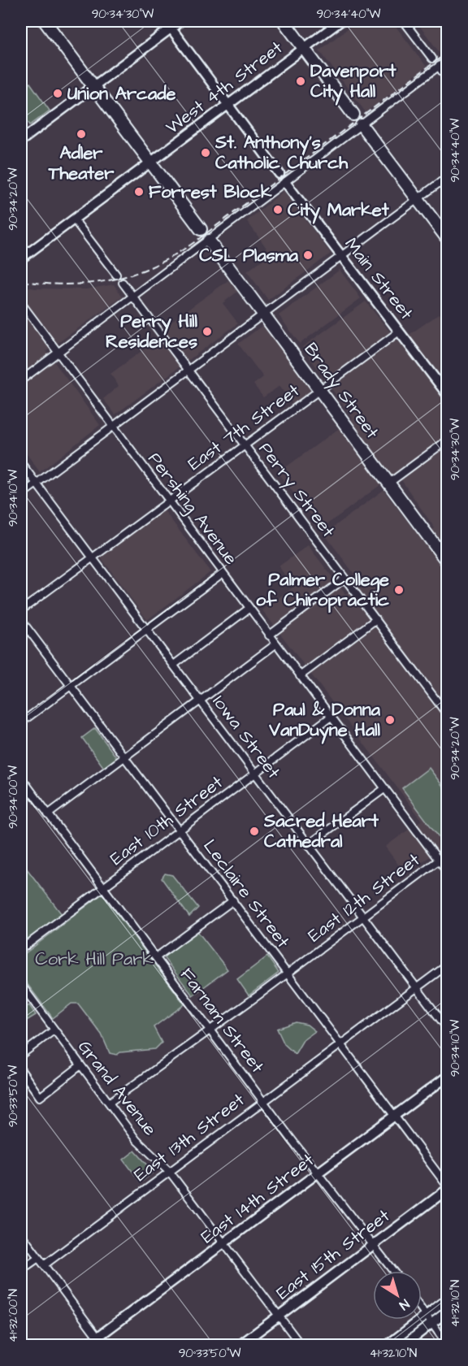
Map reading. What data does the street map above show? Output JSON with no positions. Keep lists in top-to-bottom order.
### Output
{
  "streets": {
    "highway": ["Brady Street"],
    "street": [
      "West 4th Street",
      "Main Street",
      "East 7th Street",
      "Perry Street",
      "Pershing Avenue",
      "Iowa Street",
      "East 10th Street",
      "Leclaire Street",
      "East 12th Street",
      "Farnam Street",
      "Grand Avenue",
      "East 13th Street",
      "East 14th Street",
      "East 15th Street"
    ]
  },
  "crossings": [
    ["Main Street", "East 7th Street"],
    ["Brady Street", "East 7th Street"],
    ["East 7th Street", "Perry Street"],
    ["East 7th Street", "Pershing Avenue"],
    ["East 7th Street", "Iowa Street"],
    ["Pershing Avenue", "East 10th Street"],
    ["Pershing Avenue", "East 12th Street"],
    ["Iowa Street", "East 10th Street"],
    ["Iowa Street", "East 12th Street"],
    ["Iowa Street", "East 13th Street"],
    ["East 10th Street", "Leclaire Street"],
    ["East 10th Street", "Farnam Street"],
    ["Leclaire Street", "East 12th Street"],
    ["Leclaire Street", "East 13th Street"],
    ["Leclaire Street", "East 14th Street"],
    ["East 12th Street", "Farnam Street"],
    ["East 12th Street", "Grand Avenue"],
    ["Farnam Street", "East 13th Street"],
    ["Farnam Street", "East 14th Street"],
    ["Farnam Street", "East 15th Street"],
    ["Grand Avenue", "East 13th Street"],
    ["Grand Avenue", "East 14th Street"],
    ["Grand Avenue", "East 15th Street"]
  ],
  "parks": ["Cork Hill Park"],
  "places": [
    "Davenport City Hall",
    "Union Arcade",
    "Adler Theater",
    "St. Anthony's Catholic Church",
    "Forrest Block",
    "City Market",
    "CSL Plasma",
    "Perry Hill Residences",
    "Palmer College of Chiropractic",
    "Paul & Donna VanDuyne Hall",
    "Sacred Heart Cathedral"
  ],
  "north": "bottom right",
  "coordinates": [
    "90°34'30\"W",
    "90°34'40\"W",
    "90°34'20\"W",
    "90°34'10\"W",
    "90°34'00\"W",
    "90°33'50\"W",
    "41°32'10\"N",
    "41°32'00\"N"
  ]
}
